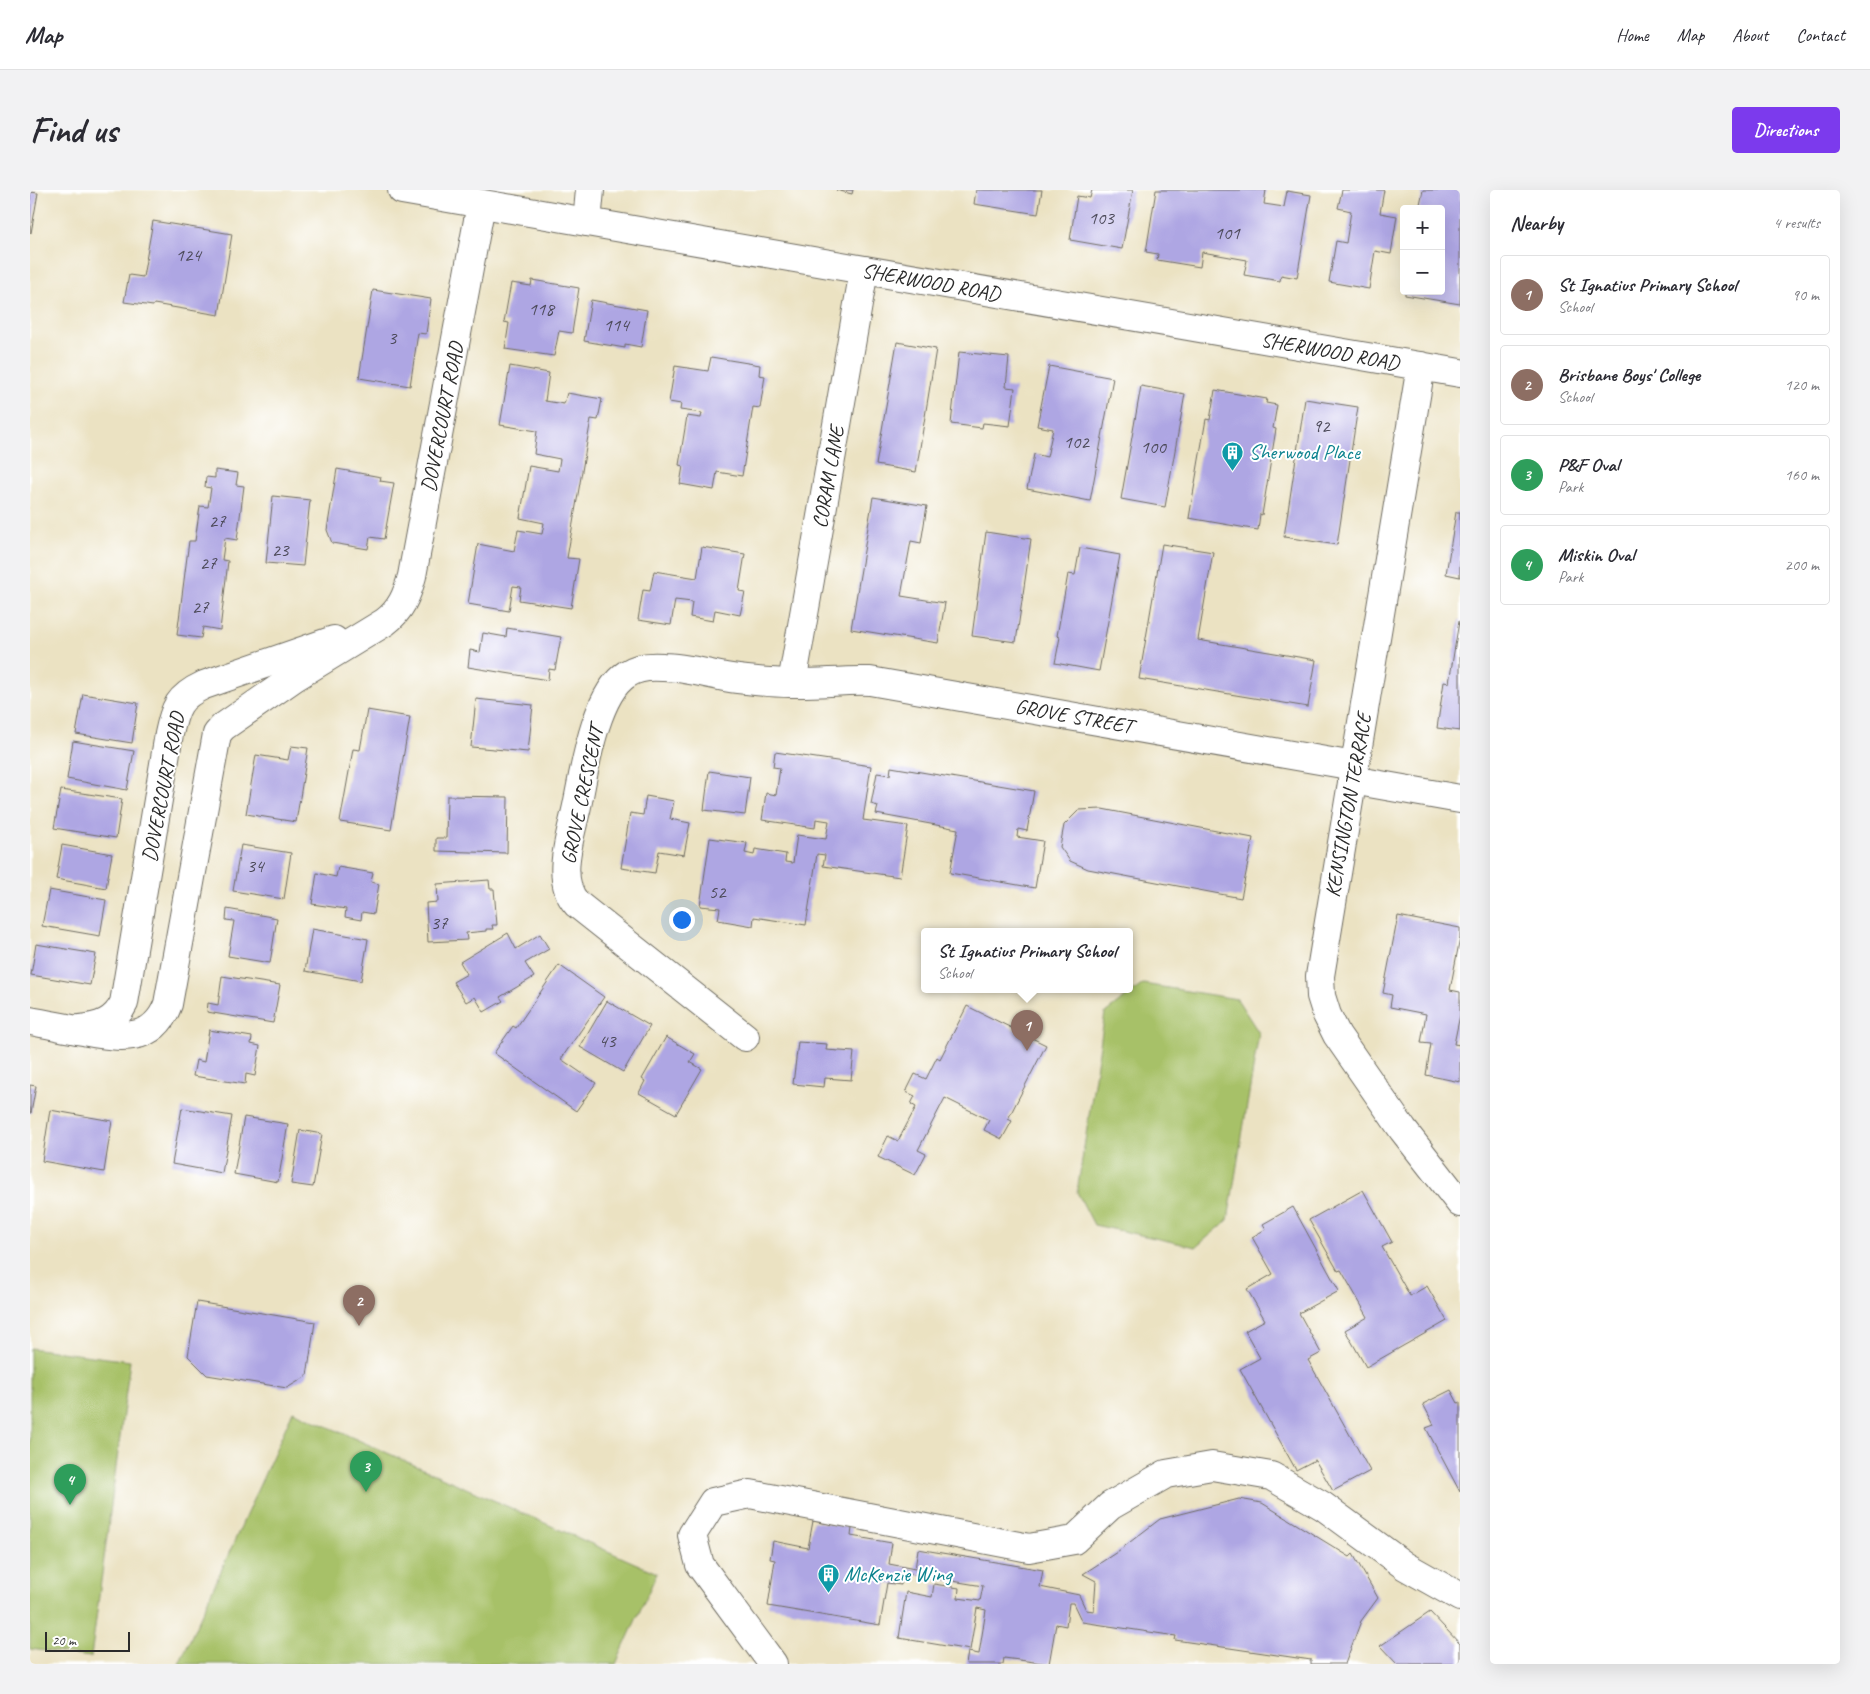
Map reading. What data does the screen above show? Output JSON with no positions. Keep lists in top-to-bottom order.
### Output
{
  "streets": {
    "street": [
      "SHERWOOD ROAD",
      "DOVERCOURT ROAD",
      "CORAM LANE",
      "GROVE STREET",
      "GROVE CRESCENT",
      "KENSINGTON TERRACE"
    ]
  },
  "crossings": [
    ["SHERWOOD ROAD", "DOVERCOURT ROAD"],
    ["SHERWOOD ROAD", "CORAM LANE"],
    ["SHERWOOD ROAD", "KENSINGTON TERRACE"],
    ["CORAM LANE", "GROVE STREET"],
    ["CORAM LANE", "GROVE CRESCENT"],
    ["GROVE STREET", "GROVE CRESCENT"],
    ["GROVE STREET", "KENSINGTON TERRACE"]
  ],
  "places": {
    "building": ["Sherwood Place", "McKenzie Wing"]
  },
  "house_numbers": [
    "103",
    "101",
    "124",
    "118",
    "114",
    "3",
    "92",
    "102",
    "100",
    "27",
    "23",
    "27",
    "27",
    "34",
    "52",
    "37",
    "43"
  ],
  "scale_bar": "20 m",
  "page": {
    "header": "Map",
    "nav": [
      "Home",
      "Map",
      "About",
      "Contact"
    ],
    "buttons": "Directions",
    "title": "Find us",
    "heading": ["Nearby", "4 results"],
    "map_buttons": ["+", "−"],
    "list": [
      {
        "mark": "1",
        "name": "St Ignatius Primary School",
        "note": "School",
        "value": "90 m"
      },
      {
        "mark": "2",
        "name": "Brisbane Boys' College",
        "note": "School",
        "value": "120 m"
      },
      {
        "mark": "3",
        "name": "P&F Oval",
        "note": "Park",
        "value": "160 m"
      },
      {
        "mark": "4",
        "name": "Miskin Oval",
        "note": "Park",
        "value": "200 m"
      }
    ],
    "popup": ["St Ignatius Primary School", "School"],
    "pins": [
      "1",
      "2",
      "3",
      "4"
    ],
    "scale": "20 m"
  }
}
